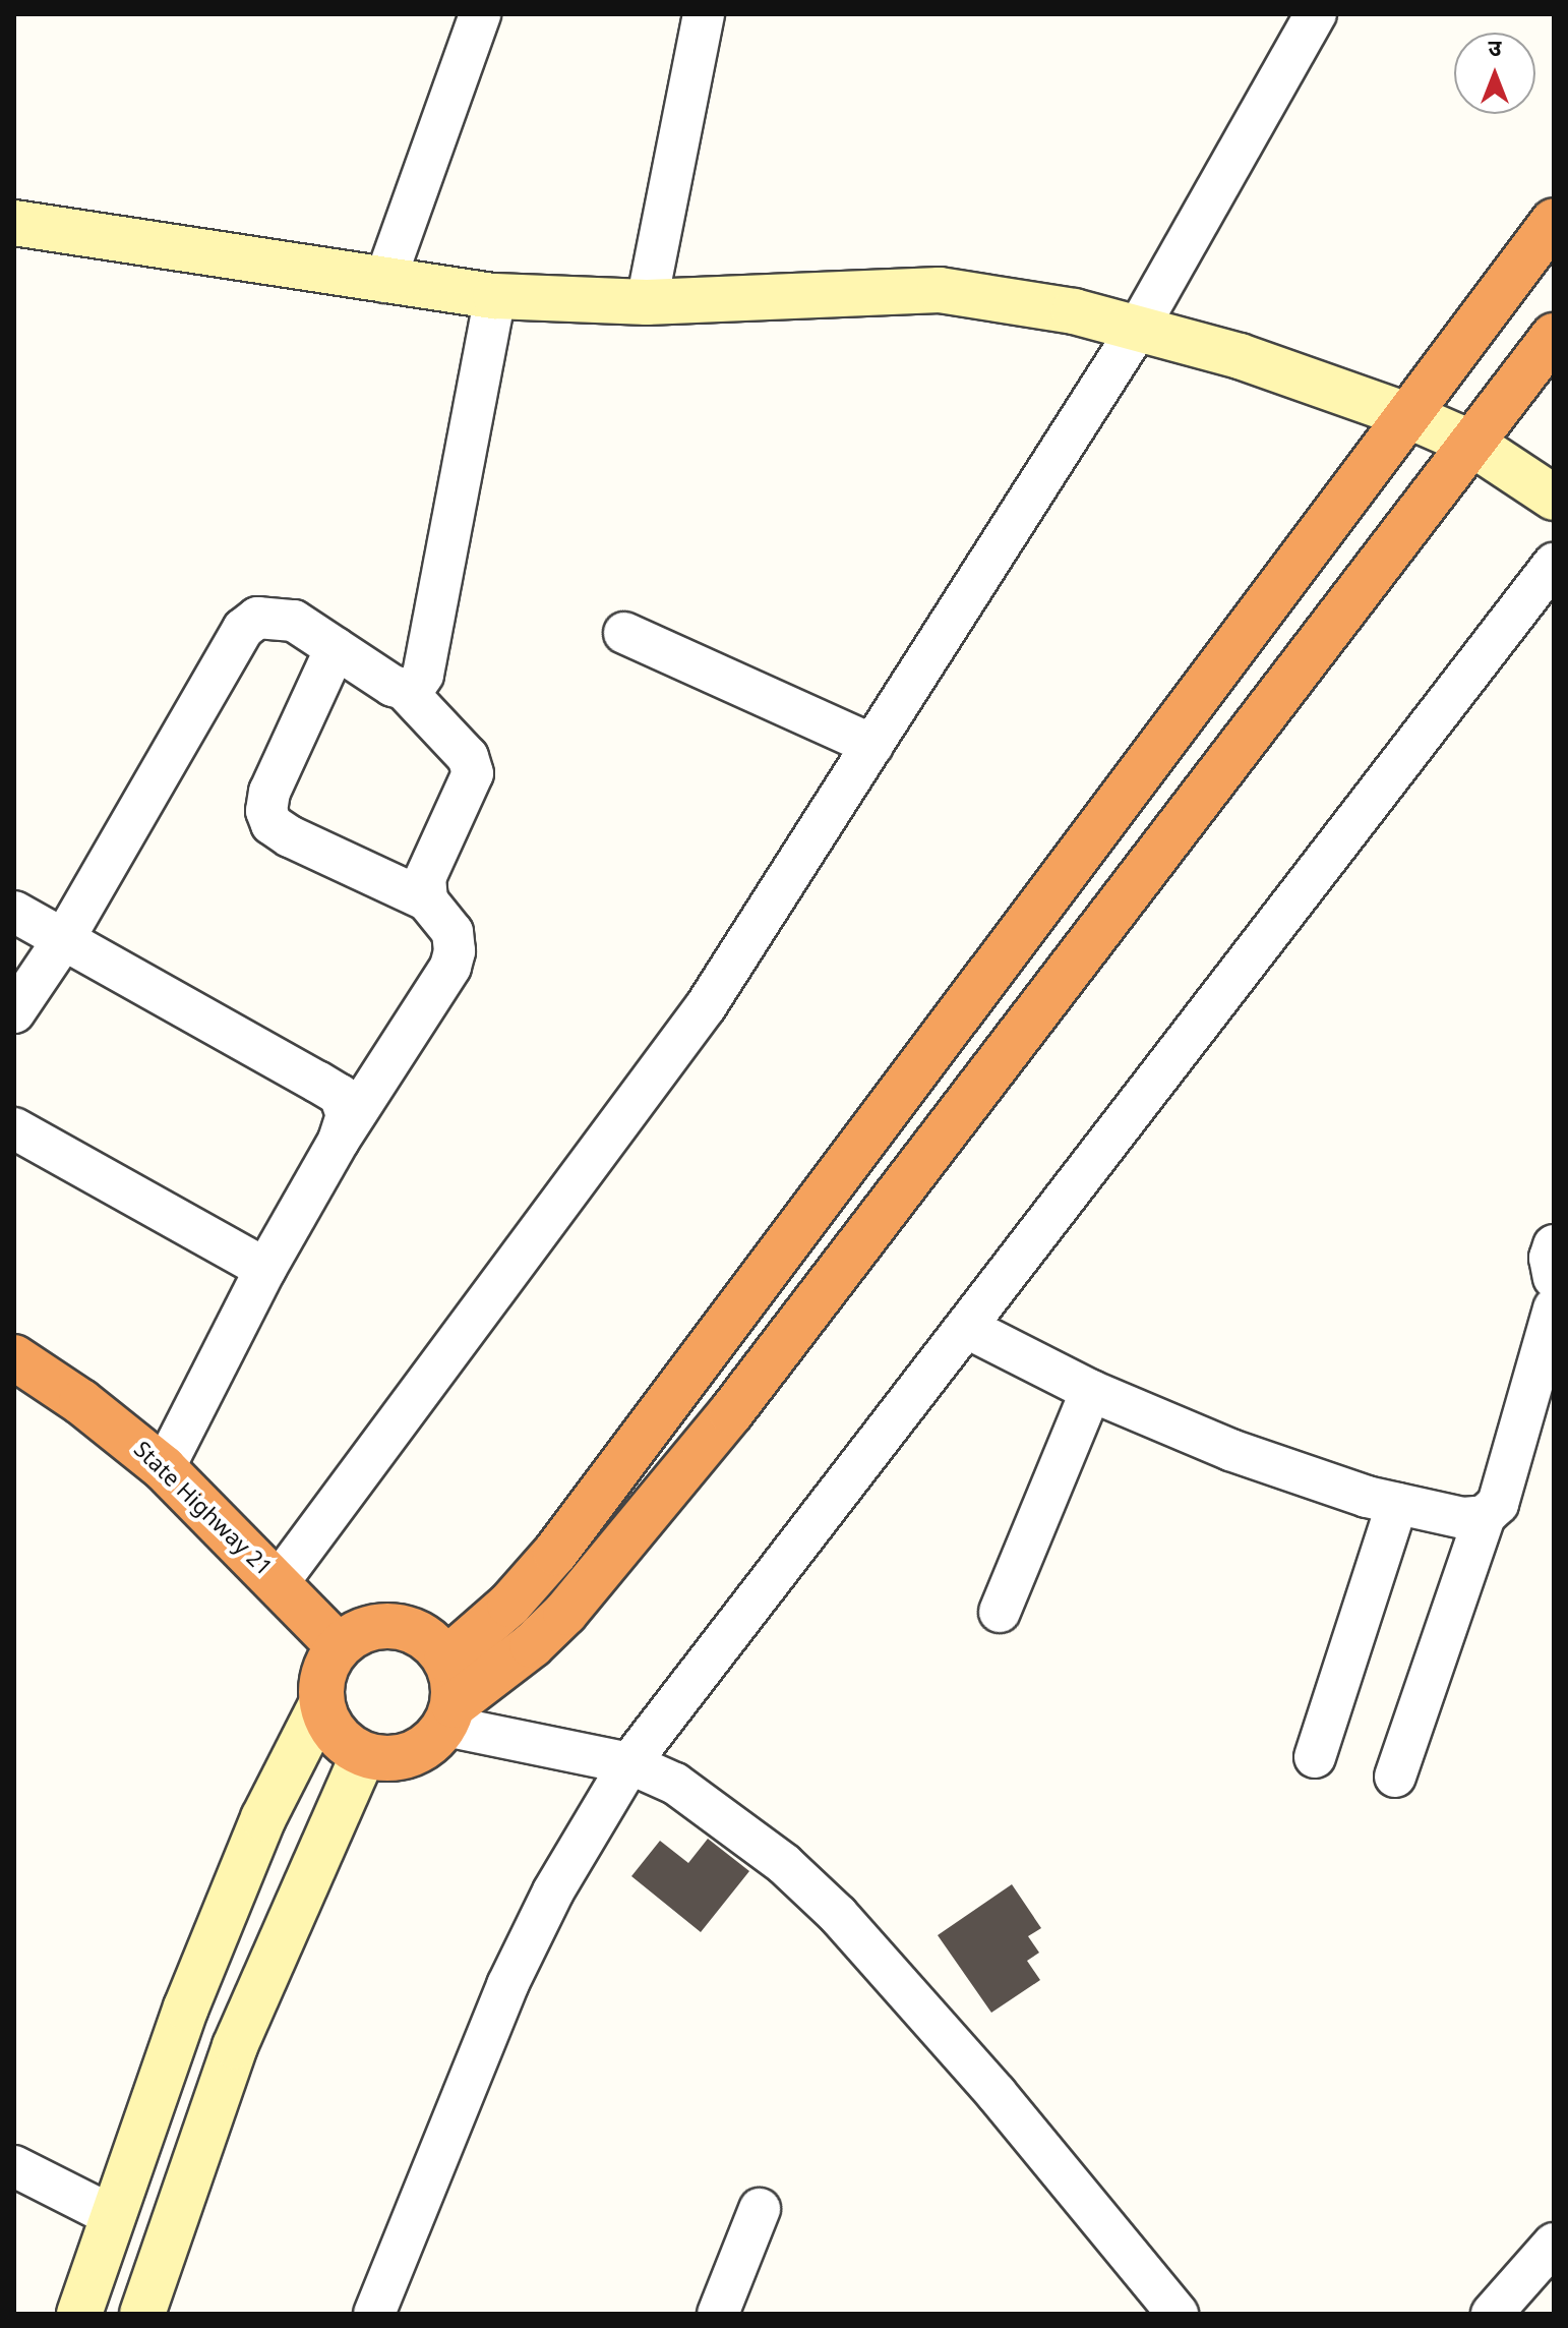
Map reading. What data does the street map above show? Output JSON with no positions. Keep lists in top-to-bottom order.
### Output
{
  "streets": {
    "highway": ["State Highway 21"]
  },
  "north": "top"
}
